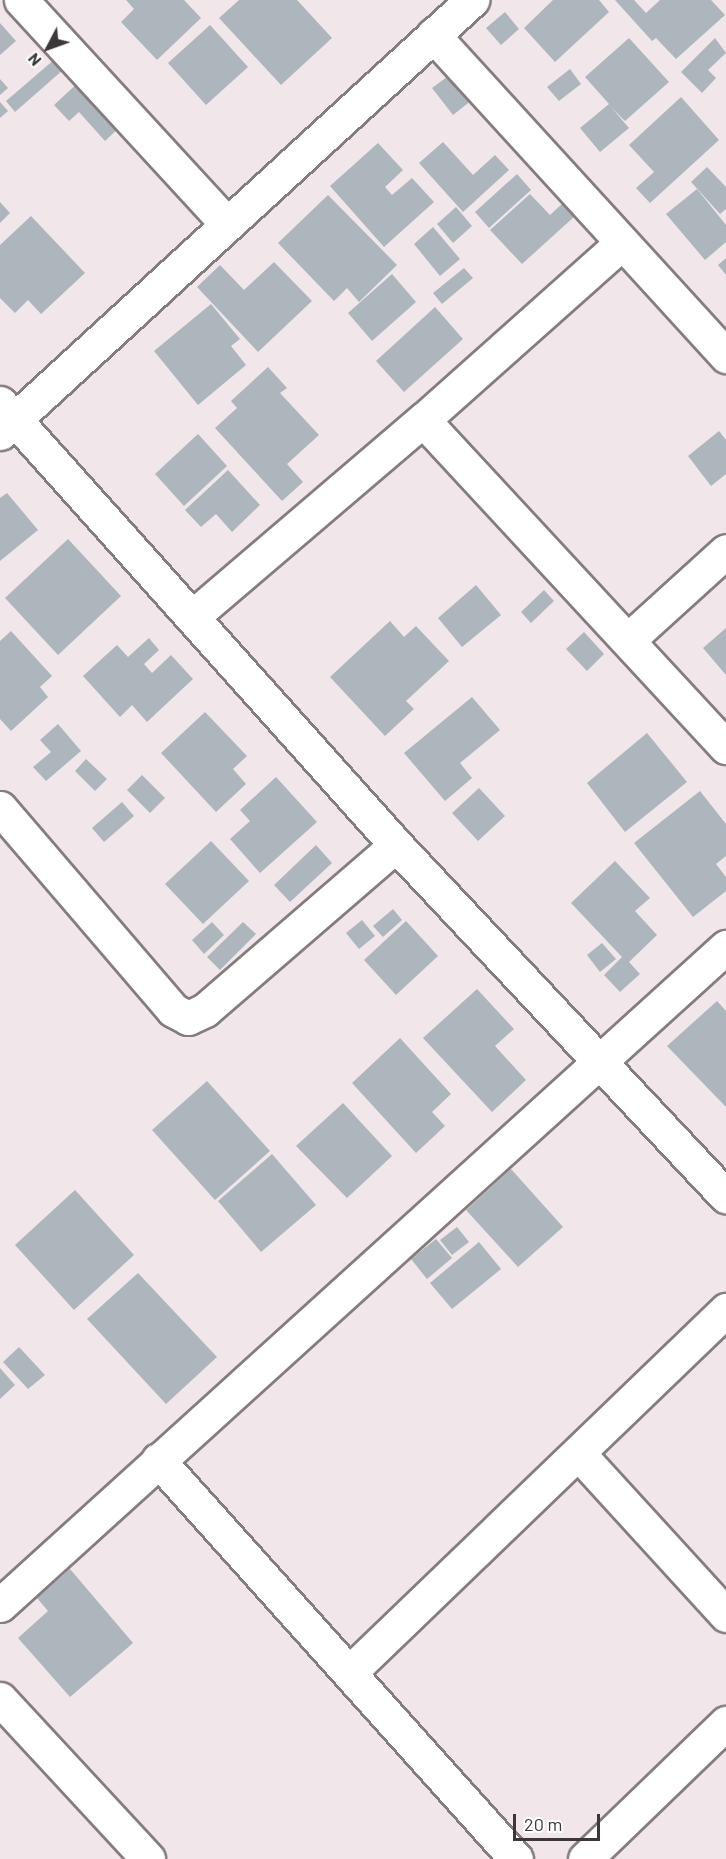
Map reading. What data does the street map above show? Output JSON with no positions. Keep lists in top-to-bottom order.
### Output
{
  "scale_bar": "20 m",
  "north": "bottom left"
}
